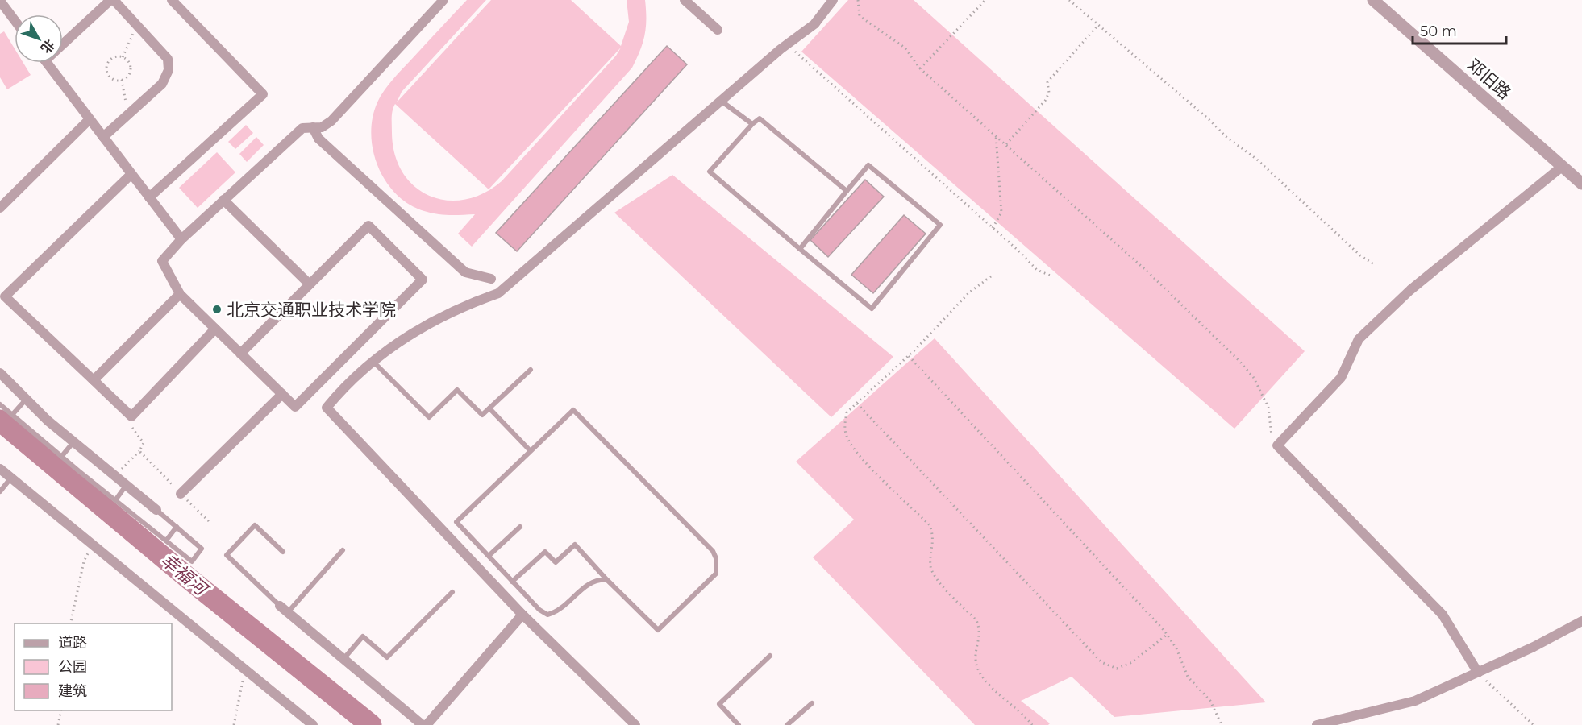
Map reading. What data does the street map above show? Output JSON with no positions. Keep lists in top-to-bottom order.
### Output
{
  "streets": {
    "street": ["邓旧路"]
  },
  "water": ["幸福河"],
  "places": ["北京交通职业技术学院"],
  "legend": ["道路", "公园", "建筑"],
  "scale_bar": "50 m",
  "north": "bottom right"
}
